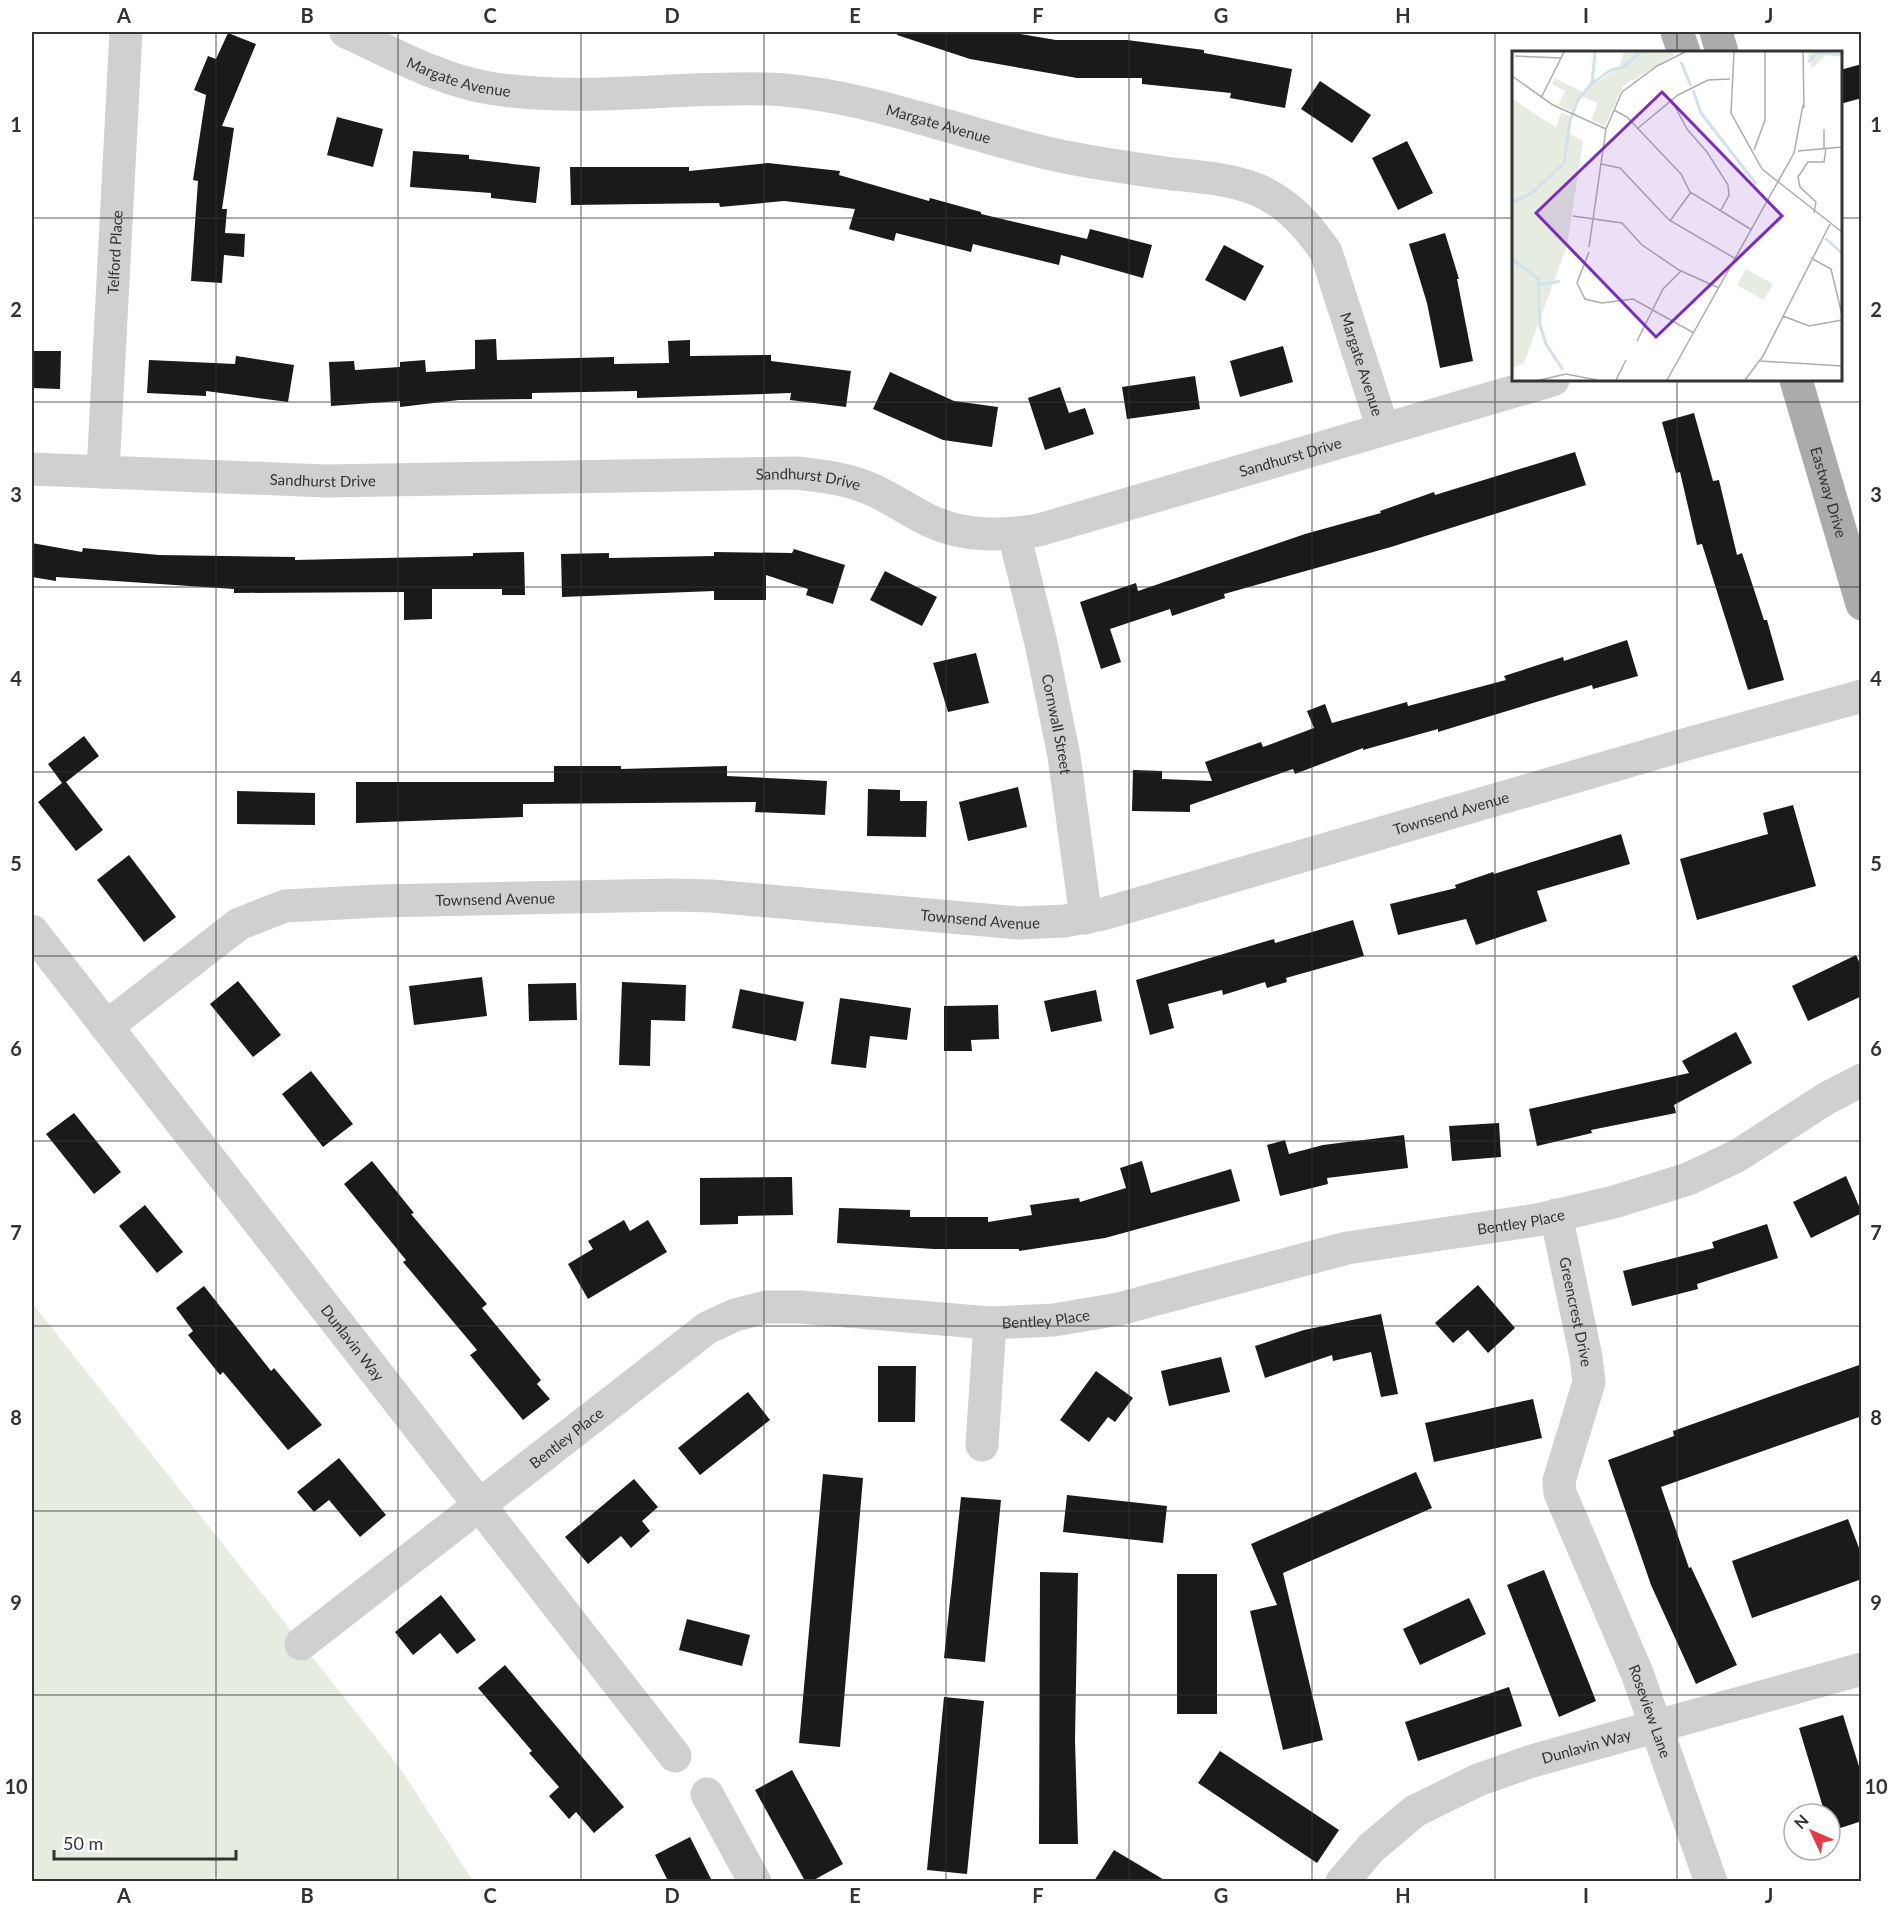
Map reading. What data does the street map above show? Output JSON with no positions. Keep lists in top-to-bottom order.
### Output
{
  "streets": {
    "main road": ["Eastway Drive"],
    "street": [
      "Margate Avenue",
      "Telford Place",
      "Sandhurst Drive",
      "Cornwall Street",
      "Townsend Avenue",
      "Bentley Place",
      "Greencrest Drive",
      "Dunlavin Way",
      "Roseview Lane"
    ]
  },
  "crossings": [
    ["Margate Avenue", "Sandhurst Drive"],
    ["Telford Place", "Sandhurst Drive"],
    ["Sandhurst Drive", "Cornwall Street"],
    ["Cornwall Street", "Townsend Avenue"],
    ["Townsend Avenue", "Dunlavin Way"],
    ["Bentley Place", "Greencrest Drive"],
    ["Bentley Place", "Dunlavin Way"],
    ["Greencrest Drive", "Roseview Lane"],
    ["Dunlavin Way", "Roseview Lane"]
  ],
  "scale_bar": "50 m",
  "north": "top left",
  "grid": {
    "columns": [
      "A",
      "B",
      "C",
      "D",
      "E",
      "F",
      "G",
      "H",
      "I",
      "J"
    ],
    "rows": [
      "1",
      "2",
      "3",
      "4",
      "5",
      "6",
      "7",
      "8",
      "9",
      "10"
    ]
  }
}
